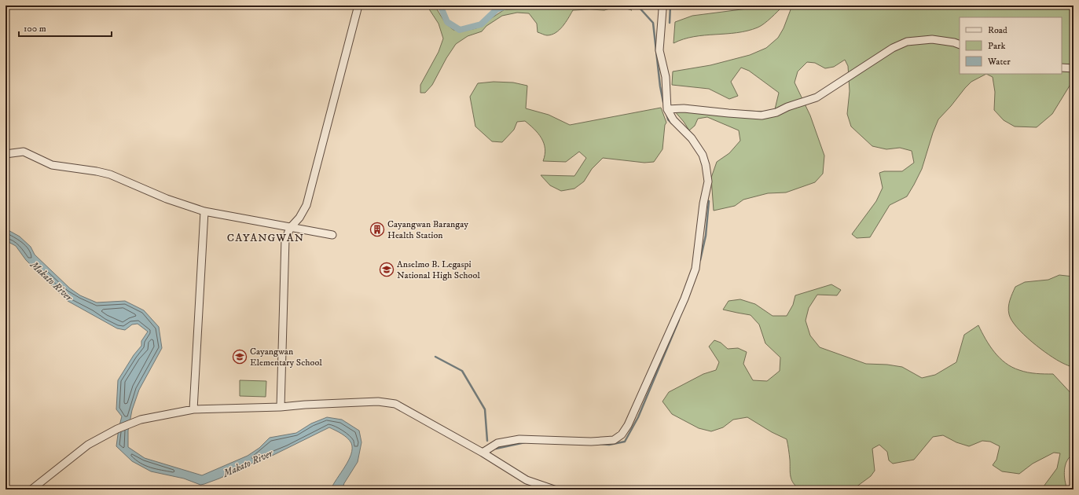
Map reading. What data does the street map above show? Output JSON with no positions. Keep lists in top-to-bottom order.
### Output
{
  "districts": ["CAYANGWAN"],
  "water": ["Makato River"],
  "places": {
    "building": ["Cayangwan Barangay Health Station"],
    "school or university": ["Anselmo B. Legaspi National High School", "Cayangwan Elementary School"]
  },
  "legend": ["Road", "Park", "Water"],
  "scale_bar": "100 m"
}
